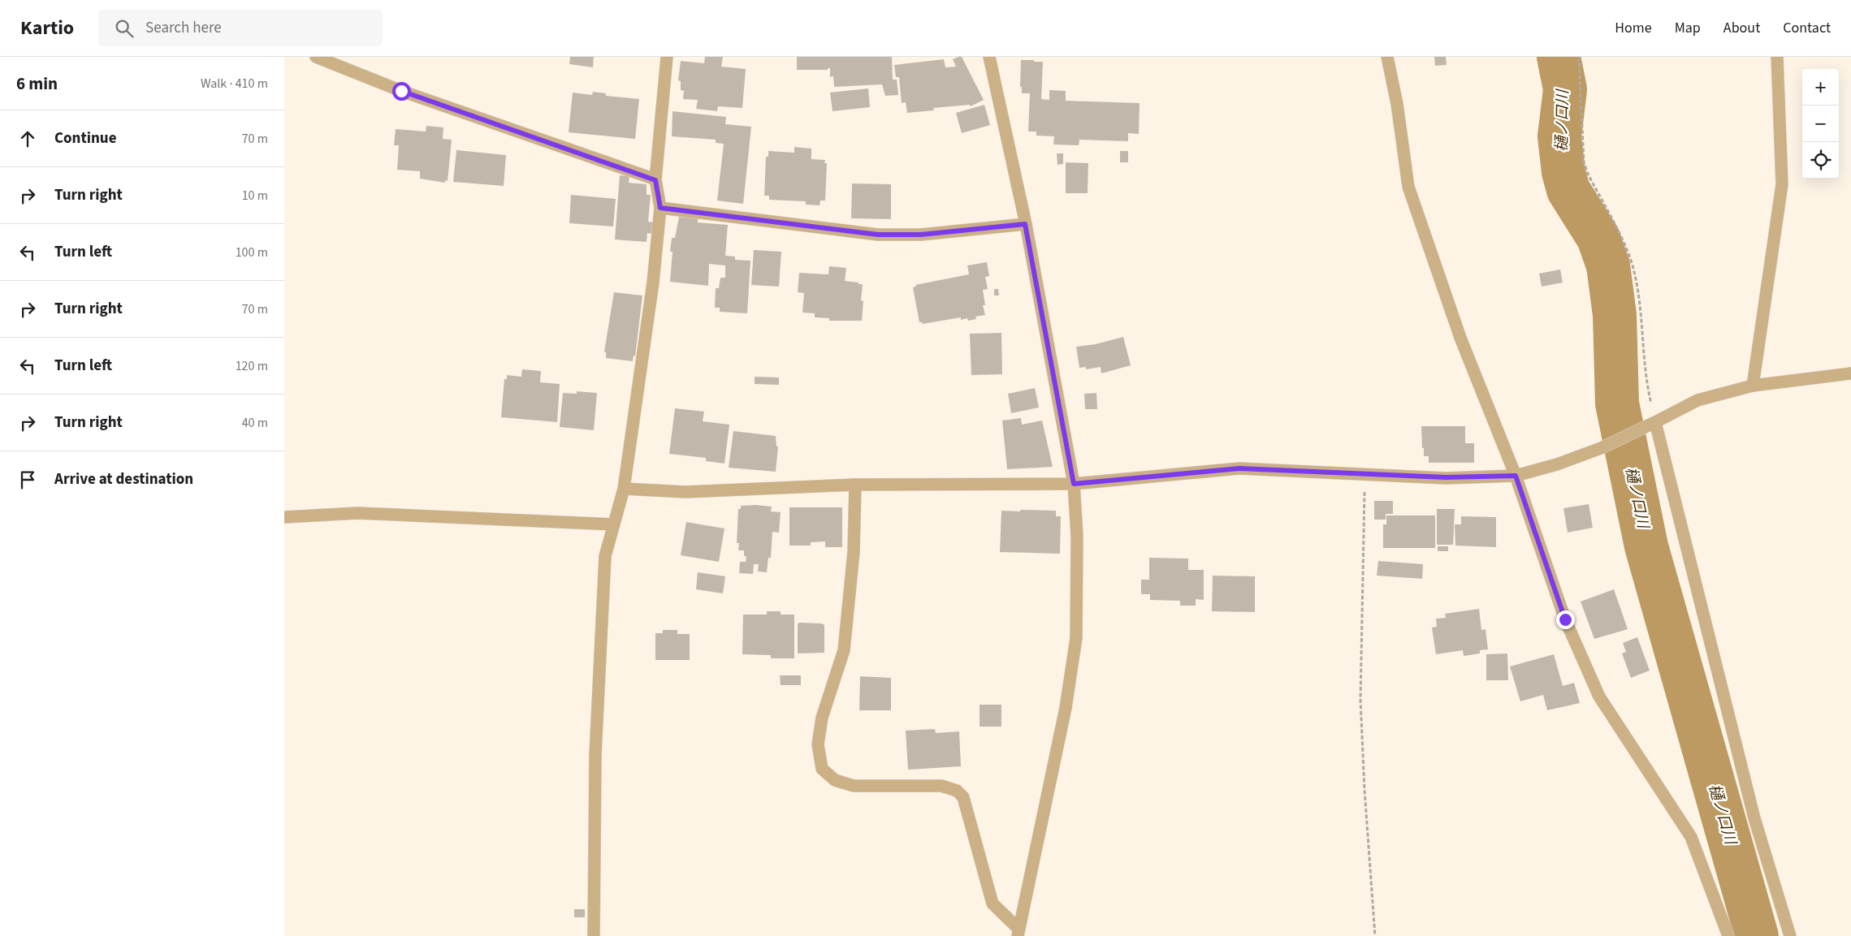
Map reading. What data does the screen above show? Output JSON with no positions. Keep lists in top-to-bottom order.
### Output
{
  "water": ["樋ノ口川"],
  "page": {
    "header": "Kartio",
    "search": "Search here",
    "nav": [
      "Home",
      "Map",
      "About",
      "Contact"
    ],
    "heading": ["6 min", "Walk · 410 m"],
    "map_buttons": ["+", "−"],
    "list": [
      ["Continue", "70 m"],
      ["Turn right", "10 m"],
      ["Turn left", "100 m"],
      ["Turn right", "70 m"],
      ["Turn left", "120 m"],
      ["Turn right", "40 m"],
      "Arrive at destination"
    ]
  }
}
